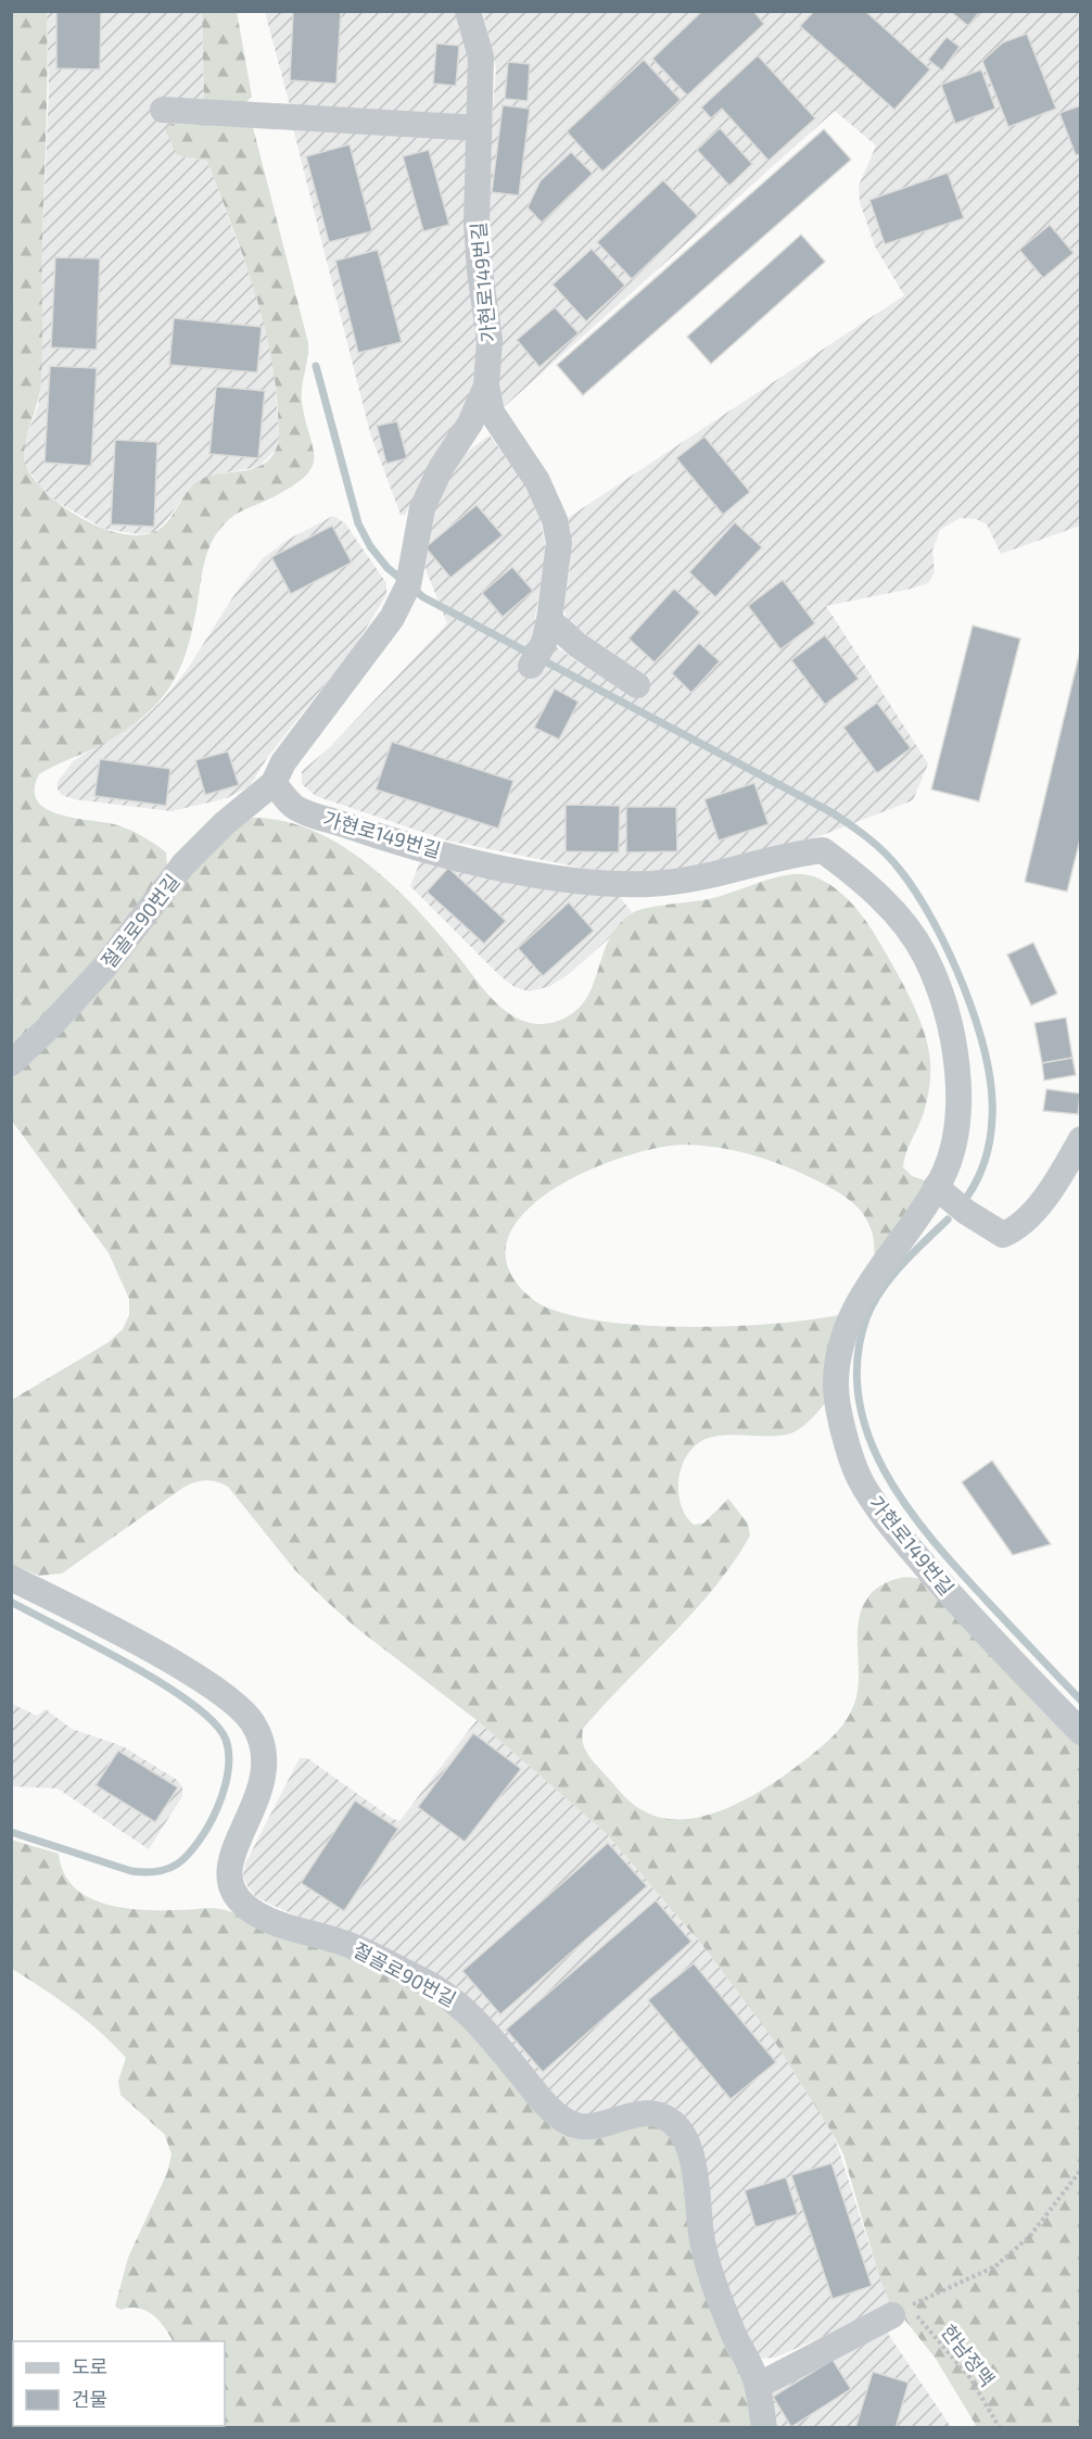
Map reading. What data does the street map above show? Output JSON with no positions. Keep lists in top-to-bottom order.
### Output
{
  "streets": {
    "lane": ["가현로149번길", "절골로90번길"],
    "path": ["한남정맥"]
  },
  "crossings": [
    ["가현로149번길", "절골로90번길"]
  ],
  "legend": ["도로", "건물"]
}
